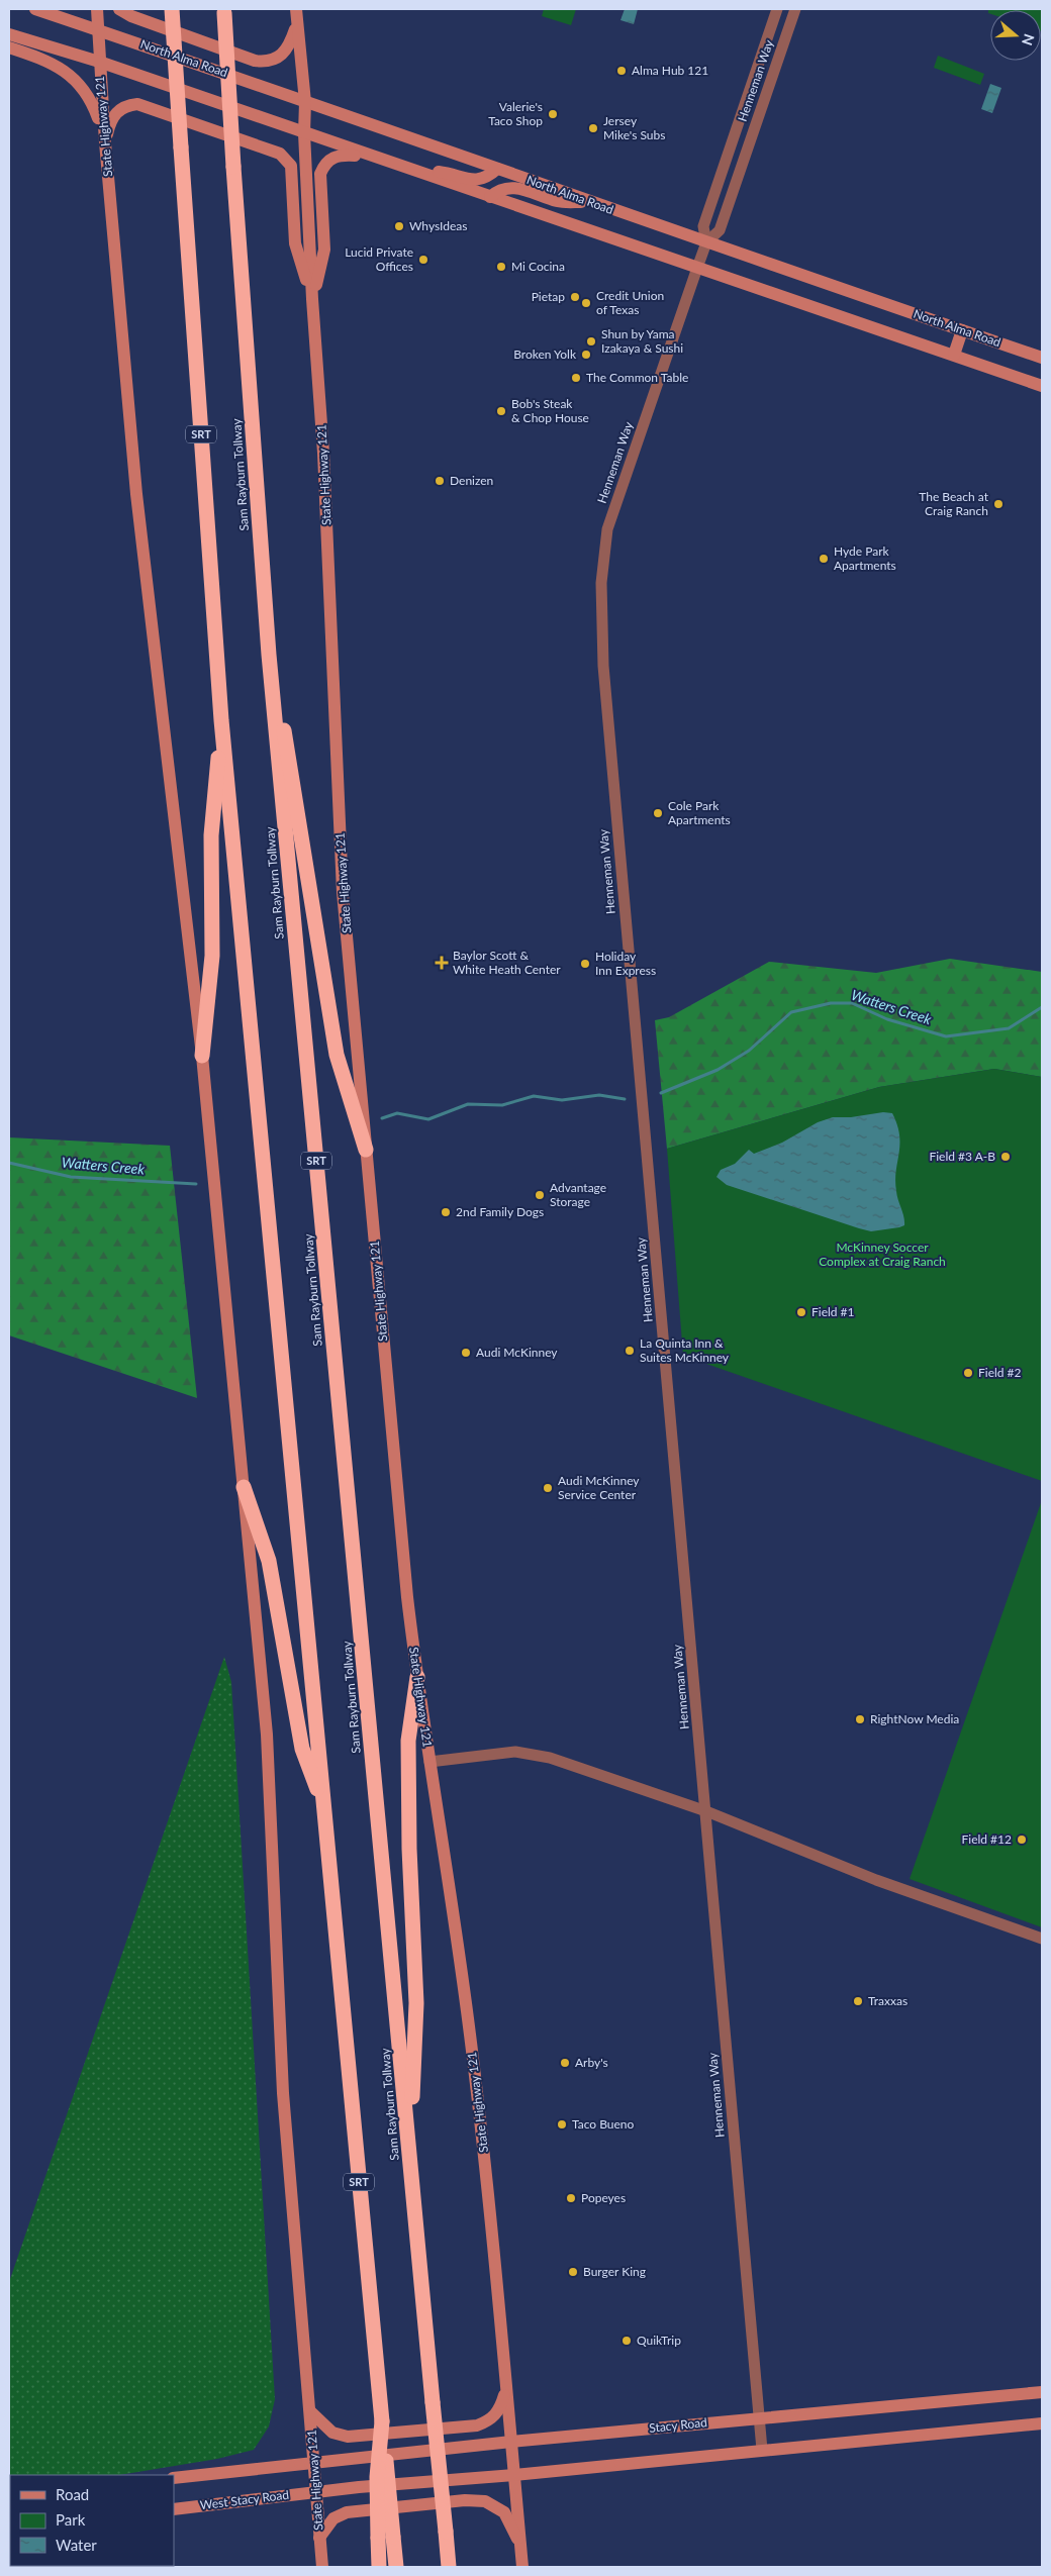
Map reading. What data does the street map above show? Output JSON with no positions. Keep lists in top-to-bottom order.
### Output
{
  "streets": {
    "highway": ["SRT", "Sam Rayburn Tollway"],
    "main road": [
      "North Alma Road",
      "State Highway 121",
      "Stacy Road",
      "West Stacy Road"
    ],
    "street": ["Henneman Way"]
  },
  "crossings": [
    ["North Alma Road", "Henneman Way"],
    ["North Alma Road", "State Highway 121"],
    ["Henneman Way", "Stacy Road"],
    ["State Highway 121", "Stacy Road"],
    ["State Highway 121", "West Stacy Road"]
  ],
  "water": ["Watters Creek"],
  "parks": ["McKinney Soccer Complex at Craig Ranch"],
  "places": {
    "other": [
      "Alma Hub 121",
      "Valerie's Taco Shop",
      "Jersey Mike's Subs",
      "WhysIdeas",
      "Lucid Private Offices",
      "Mi Cocina",
      "Pietap",
      "Credit Union of Texas",
      "Shun by Yama Izakaya & Sushi",
      "Broken Yolk",
      "The Common Table",
      "Bob's Steak & Chop House",
      "Denizen",
      "The Beach at Craig Ranch",
      "Hyde Park Apartments",
      "Cole Park Apartments",
      "Holiday Inn Express",
      "Field #3 A-B",
      "Advantage Storage",
      "2nd Family Dogs",
      "Field #1",
      "La Quinta Inn & Suites McKinney",
      "Audi McKinney",
      "Field #2",
      "Audi McKinney Service Center",
      "RightNow Media",
      "Field #12",
      "Traxxas",
      "Arby's",
      "Taco Bueno",
      "Popeyes",
      "Burger King",
      "QuikTrip"
    ],
    "health": ["Baylor Scott & White Heath Center"]
  },
  "legend": ["Road", "Park", "Water"],
  "north": "right"
}
